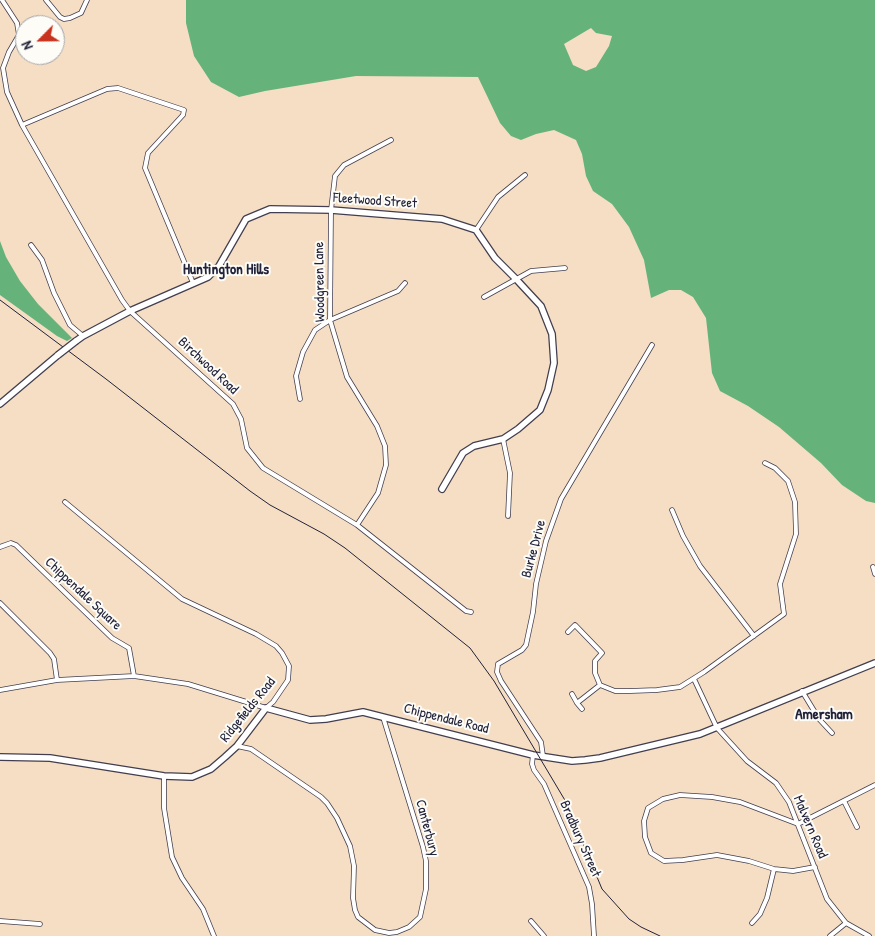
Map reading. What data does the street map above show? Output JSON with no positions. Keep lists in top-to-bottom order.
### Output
{
  "streets": {
    "street": [
      "Fleetwood Street",
      "Woodgreen Lane",
      "Birchwood Road",
      "Burke Drive",
      "Chippendale Square",
      "Ridgefields Road",
      "Chippendale Road",
      "Malvern Road",
      "Canterbury",
      "Bradbury Street"
    ]
  },
  "crossings": [
    ["Fleetwood Street", "Woodgreen Lane"],
    ["Fleetwood Street", "Birchwood Road"],
    ["Woodgreen Lane", "Birchwood Road"],
    ["Burke Drive", "Chippendale Road"],
    ["Chippendale Square", "Chippendale Road"],
    ["Ridgefields Road", "Chippendale Road"],
    ["Ridgefields Road", "Canterbury"],
    ["Chippendale Road", "Malvern Road"],
    ["Chippendale Road", "Canterbury"],
    ["Chippendale Road", "Bradbury Street"]
  ],
  "districts": ["Huntington Hills", "Amersham"],
  "north": "bottom left"
}
